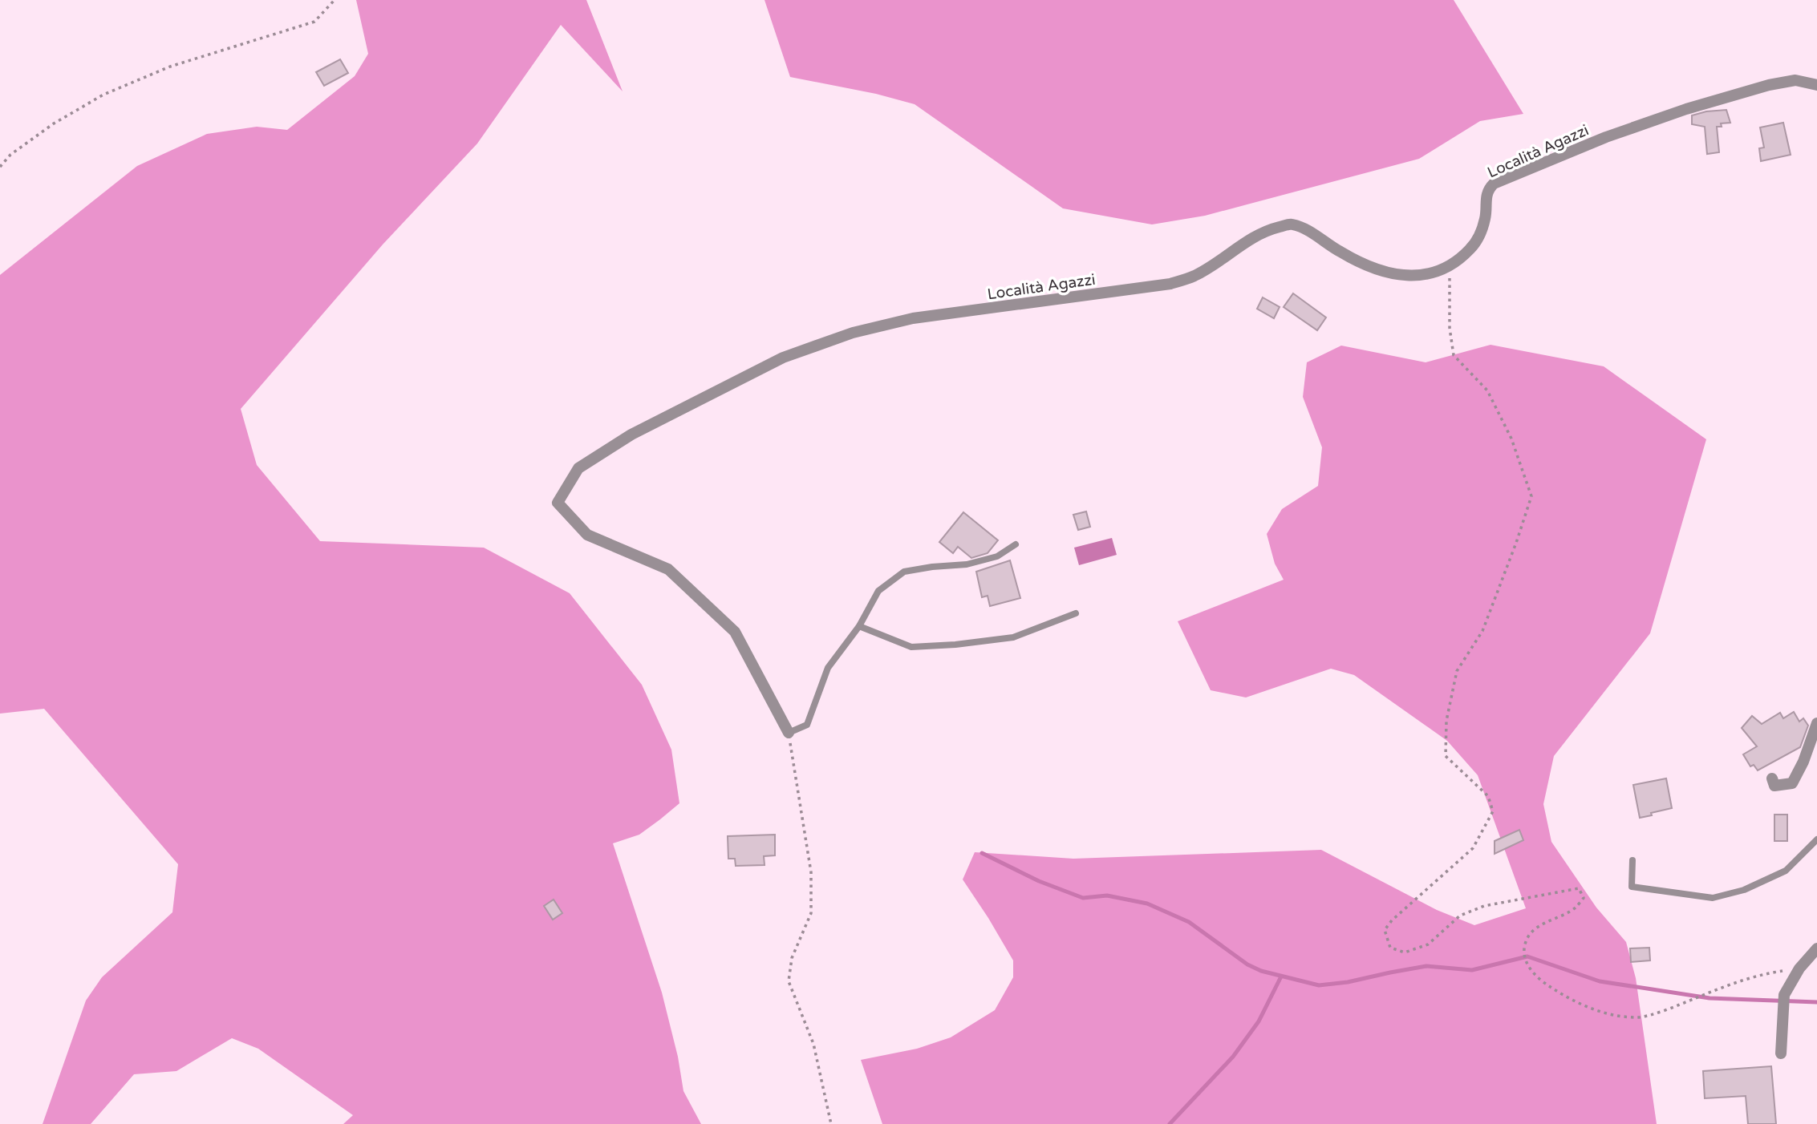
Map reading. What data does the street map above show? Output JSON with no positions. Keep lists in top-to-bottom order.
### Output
{
  "streets": {
    "street": ["Località Agazzi"]
  }
}
